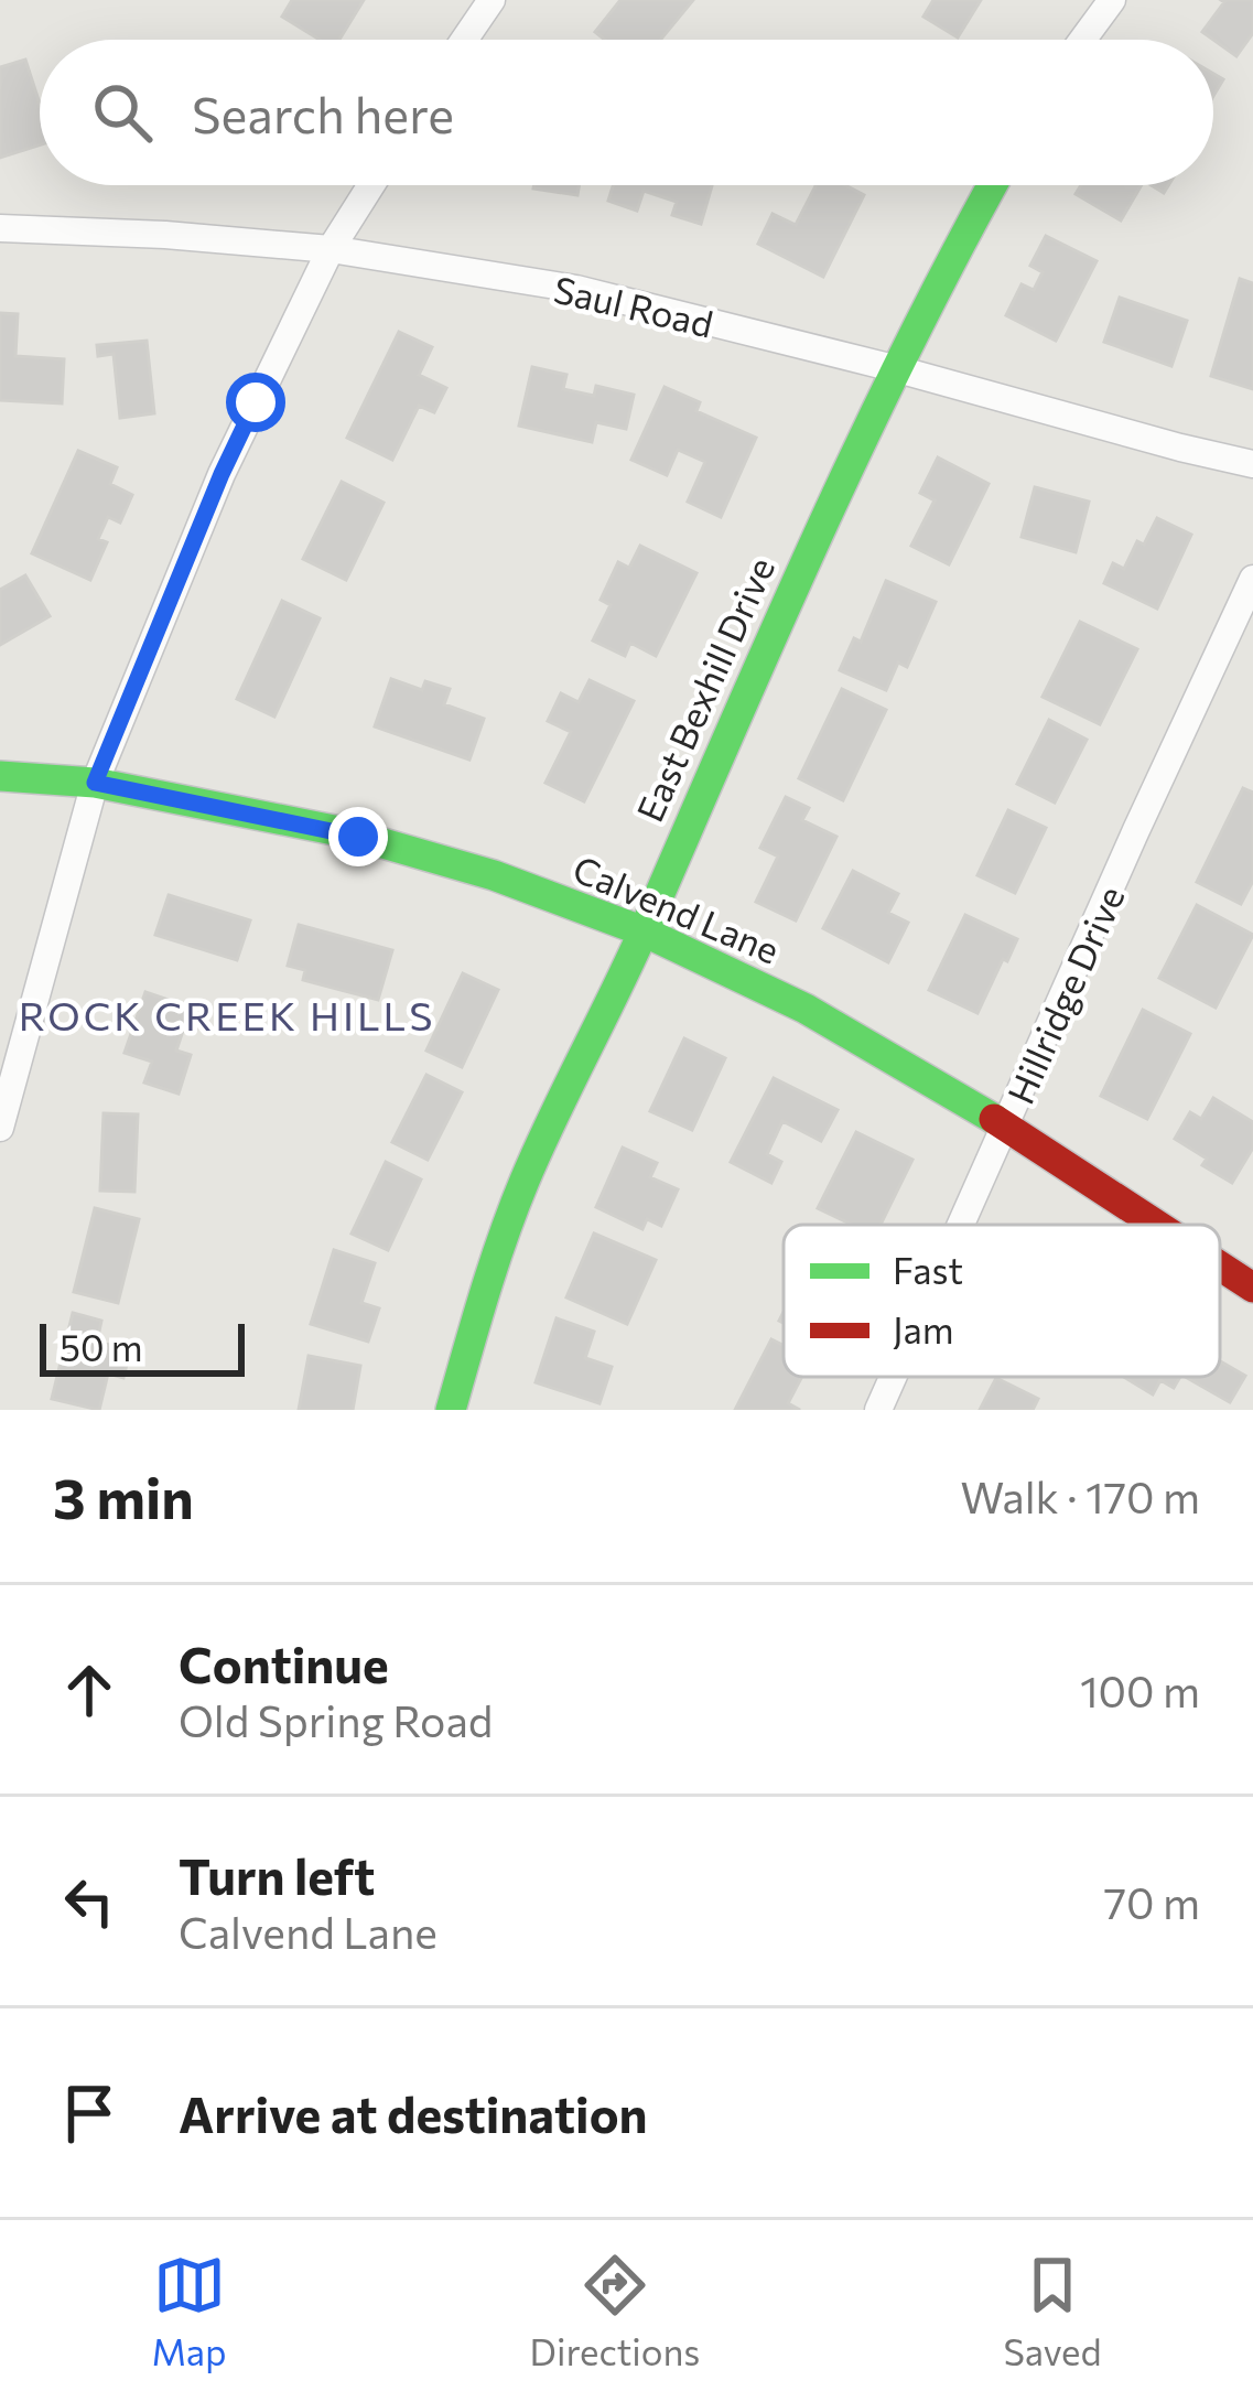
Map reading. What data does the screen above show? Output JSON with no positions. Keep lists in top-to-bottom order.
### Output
{
  "streets": {
    "street": [
      "Saul Road",
      "East Bexhill Drive",
      "Calvend Lane",
      "Hillridge Drive"
    ]
  },
  "crossings": [
    ["Saul Road", "East Bexhill Drive"],
    ["East Bexhill Drive", "Calvend Lane"],
    ["Calvend Lane", "Hillridge Drive"]
  ],
  "districts": ["ROCK CREEK HILLS"],
  "legend": ["Fast", "Jam"],
  "scale_bar": "50 m",
  "page": {
    "search": "Search here",
    "scale": "50 m",
    "heading": ["3 min", "Walk · 170 m"],
    "list": [
      ["Continue", "Old Spring Road", "100 m"],
      ["Turn left", "Calvend Lane", "70 m"],
      "Arrive at destination"
    ],
    "nav": ["Map", "Directions", "Saved"]
  }
}
